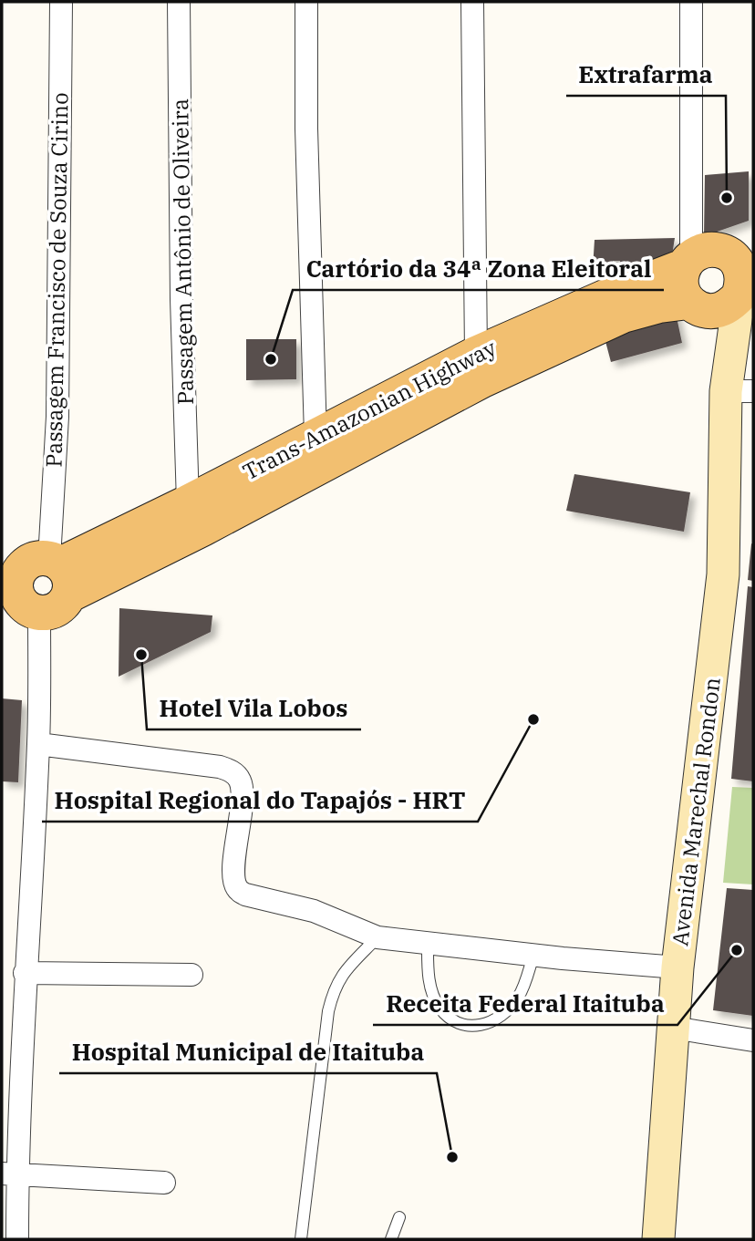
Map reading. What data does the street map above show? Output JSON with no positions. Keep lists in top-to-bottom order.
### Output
{
  "streets": {
    "main road": ["Trans-Amazonian Highway"],
    "street": ["Passagem Antônio de Oliveira", "Passagem Francisco de Souza Cirino", "Avenida Marechal Rondon"]
  },
  "crossings": [
    ["Passagem Antônio de Oliveira", "Trans-Amazonian Highway"],
    ["Passagem Francisco de Souza Cirino", "Trans-Amazonian Highway"],
    ["Trans-Amazonian Highway", "Avenida Marechal Rondon"]
  ],
  "places": [
    "Extrafarma",
    "Cartório da 34ª Zona Eleitoral",
    "Hotel Vila Lobos",
    "Hospital Regional do Tapajós - HRT",
    "Receita Federal Itaituba",
    "Hospital Municipal de Itaituba"
  ]
}
